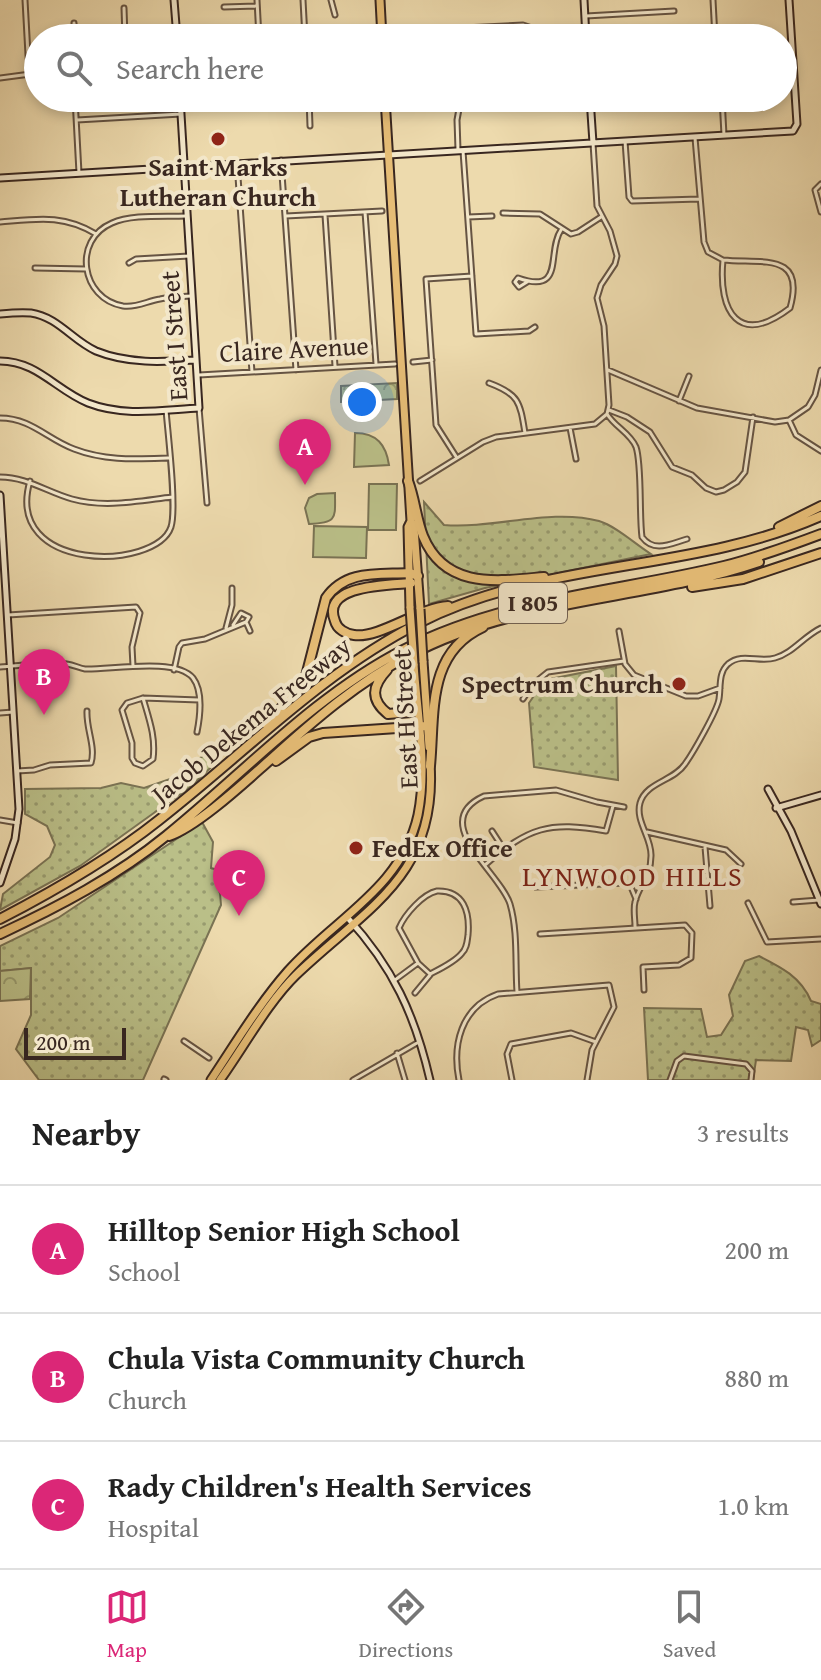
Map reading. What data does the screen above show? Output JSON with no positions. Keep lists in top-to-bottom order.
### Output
{
  "streets": {
    "highway": ["I 805", "Jacob Dekema Freeway"],
    "main road": ["East H Street"],
    "street": ["East I Street", "Claire Avenue"]
  },
  "crossings": [
    ["East I Street", "Claire Avenue"]
  ],
  "districts": ["LYNWOOD HILLS"],
  "places": ["Saint Marks Lutheran Church", "Spectrum Church", "FedEx Office"],
  "scale_bar": "200 m",
  "page": {
    "search": "Search here",
    "pins": ["A", "B", "C"],
    "scale": "200 m",
    "heading": ["Nearby", "3 results"],
    "list": [
      {
        "mark": "A",
        "name": "Hilltop Senior High School",
        "note": "School",
        "value": "200 m"
      },
      {
        "mark": "B",
        "name": "Chula Vista Community Church",
        "note": "Church",
        "value": "880 m"
      },
      {
        "mark": "C",
        "name": "Rady Children's Health Services",
        "note": "Hospital",
        "value": "1.0 km"
      }
    ],
    "nav": ["Map", "Directions", "Saved"]
  }
}
